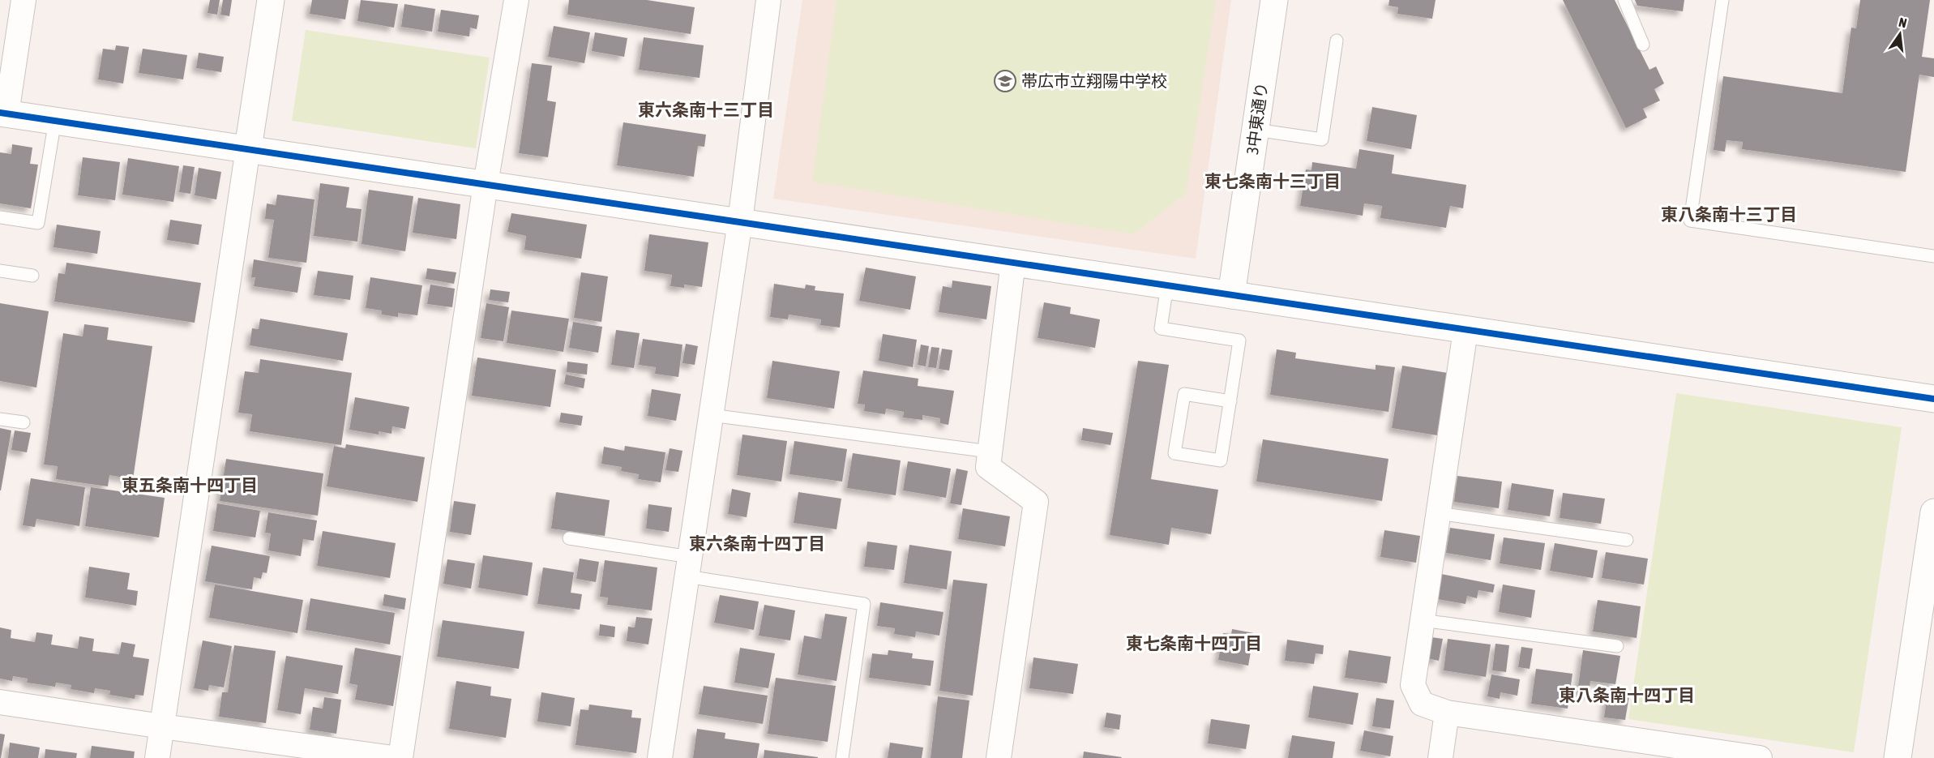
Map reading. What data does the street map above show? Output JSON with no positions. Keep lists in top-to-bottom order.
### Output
{
  "streets": {
    "street": ["3中東通り"]
  },
  "districts": [
    "東六条南十三丁目",
    "東七条南十三丁目",
    "東八条南十三丁目",
    "東五条南十四丁目",
    "東六条南十四丁目",
    "東七条南十四丁目",
    "東八条南十四丁目"
  ],
  "places": {
    "school or university": ["帯広市立翔陽中学校"]
  },
  "north": "top"
}
